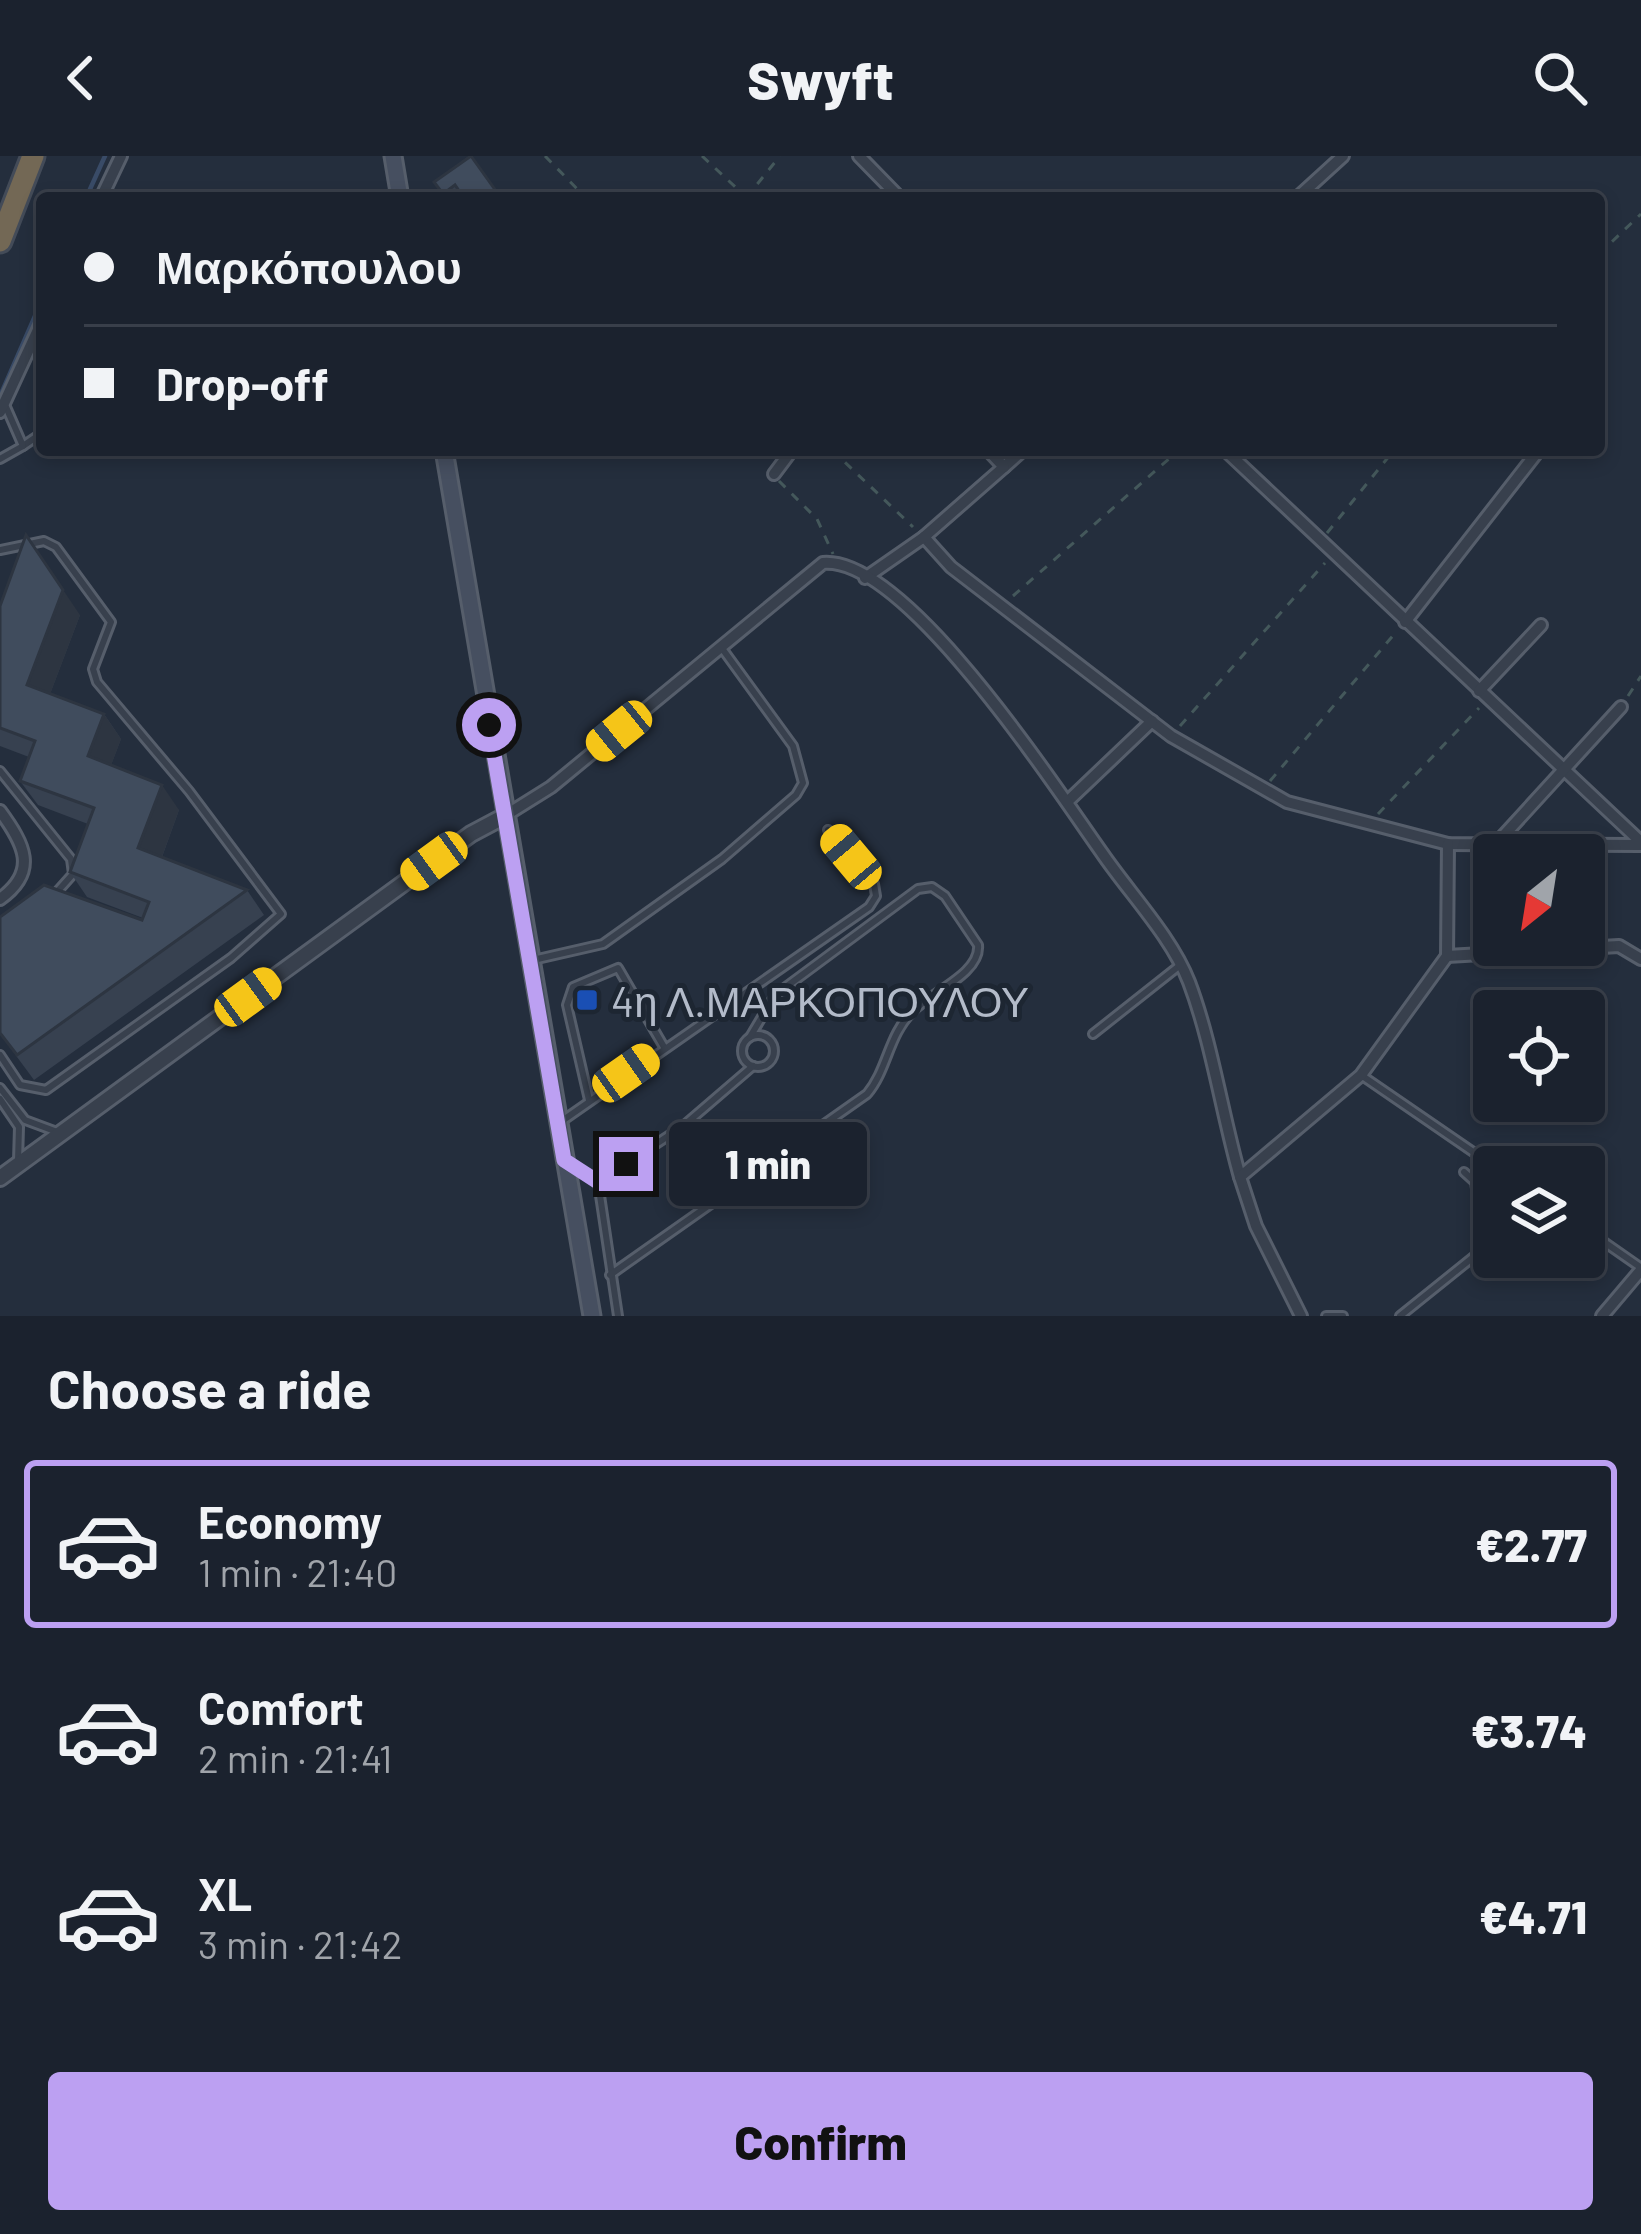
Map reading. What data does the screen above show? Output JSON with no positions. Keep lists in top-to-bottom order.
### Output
{
  "places": {
    "transit": ["4η Λ.ΜΑΡΚΟΠΟΥΛΟΥ"]
  },
  "north": "bottom left",
  "page": {
    "header": "Swyft",
    "banner": ["Μαρκόπουλου", "Drop-off"],
    "bubble": "1 min",
    "heading": "Choose a ride",
    "list": [
      {
        "name": "Economy",
        "note": "1 min · 21:40",
        "value": "€2.77"
      },
      {
        "name": "Comfort",
        "note": "2 min · 21:41",
        "value": "€3.74"
      },
      {
        "name": "XL",
        "note": "3 min · 21:42",
        "value": "€4.71"
      }
    ],
    "buttons": "Confirm"
  }
}
